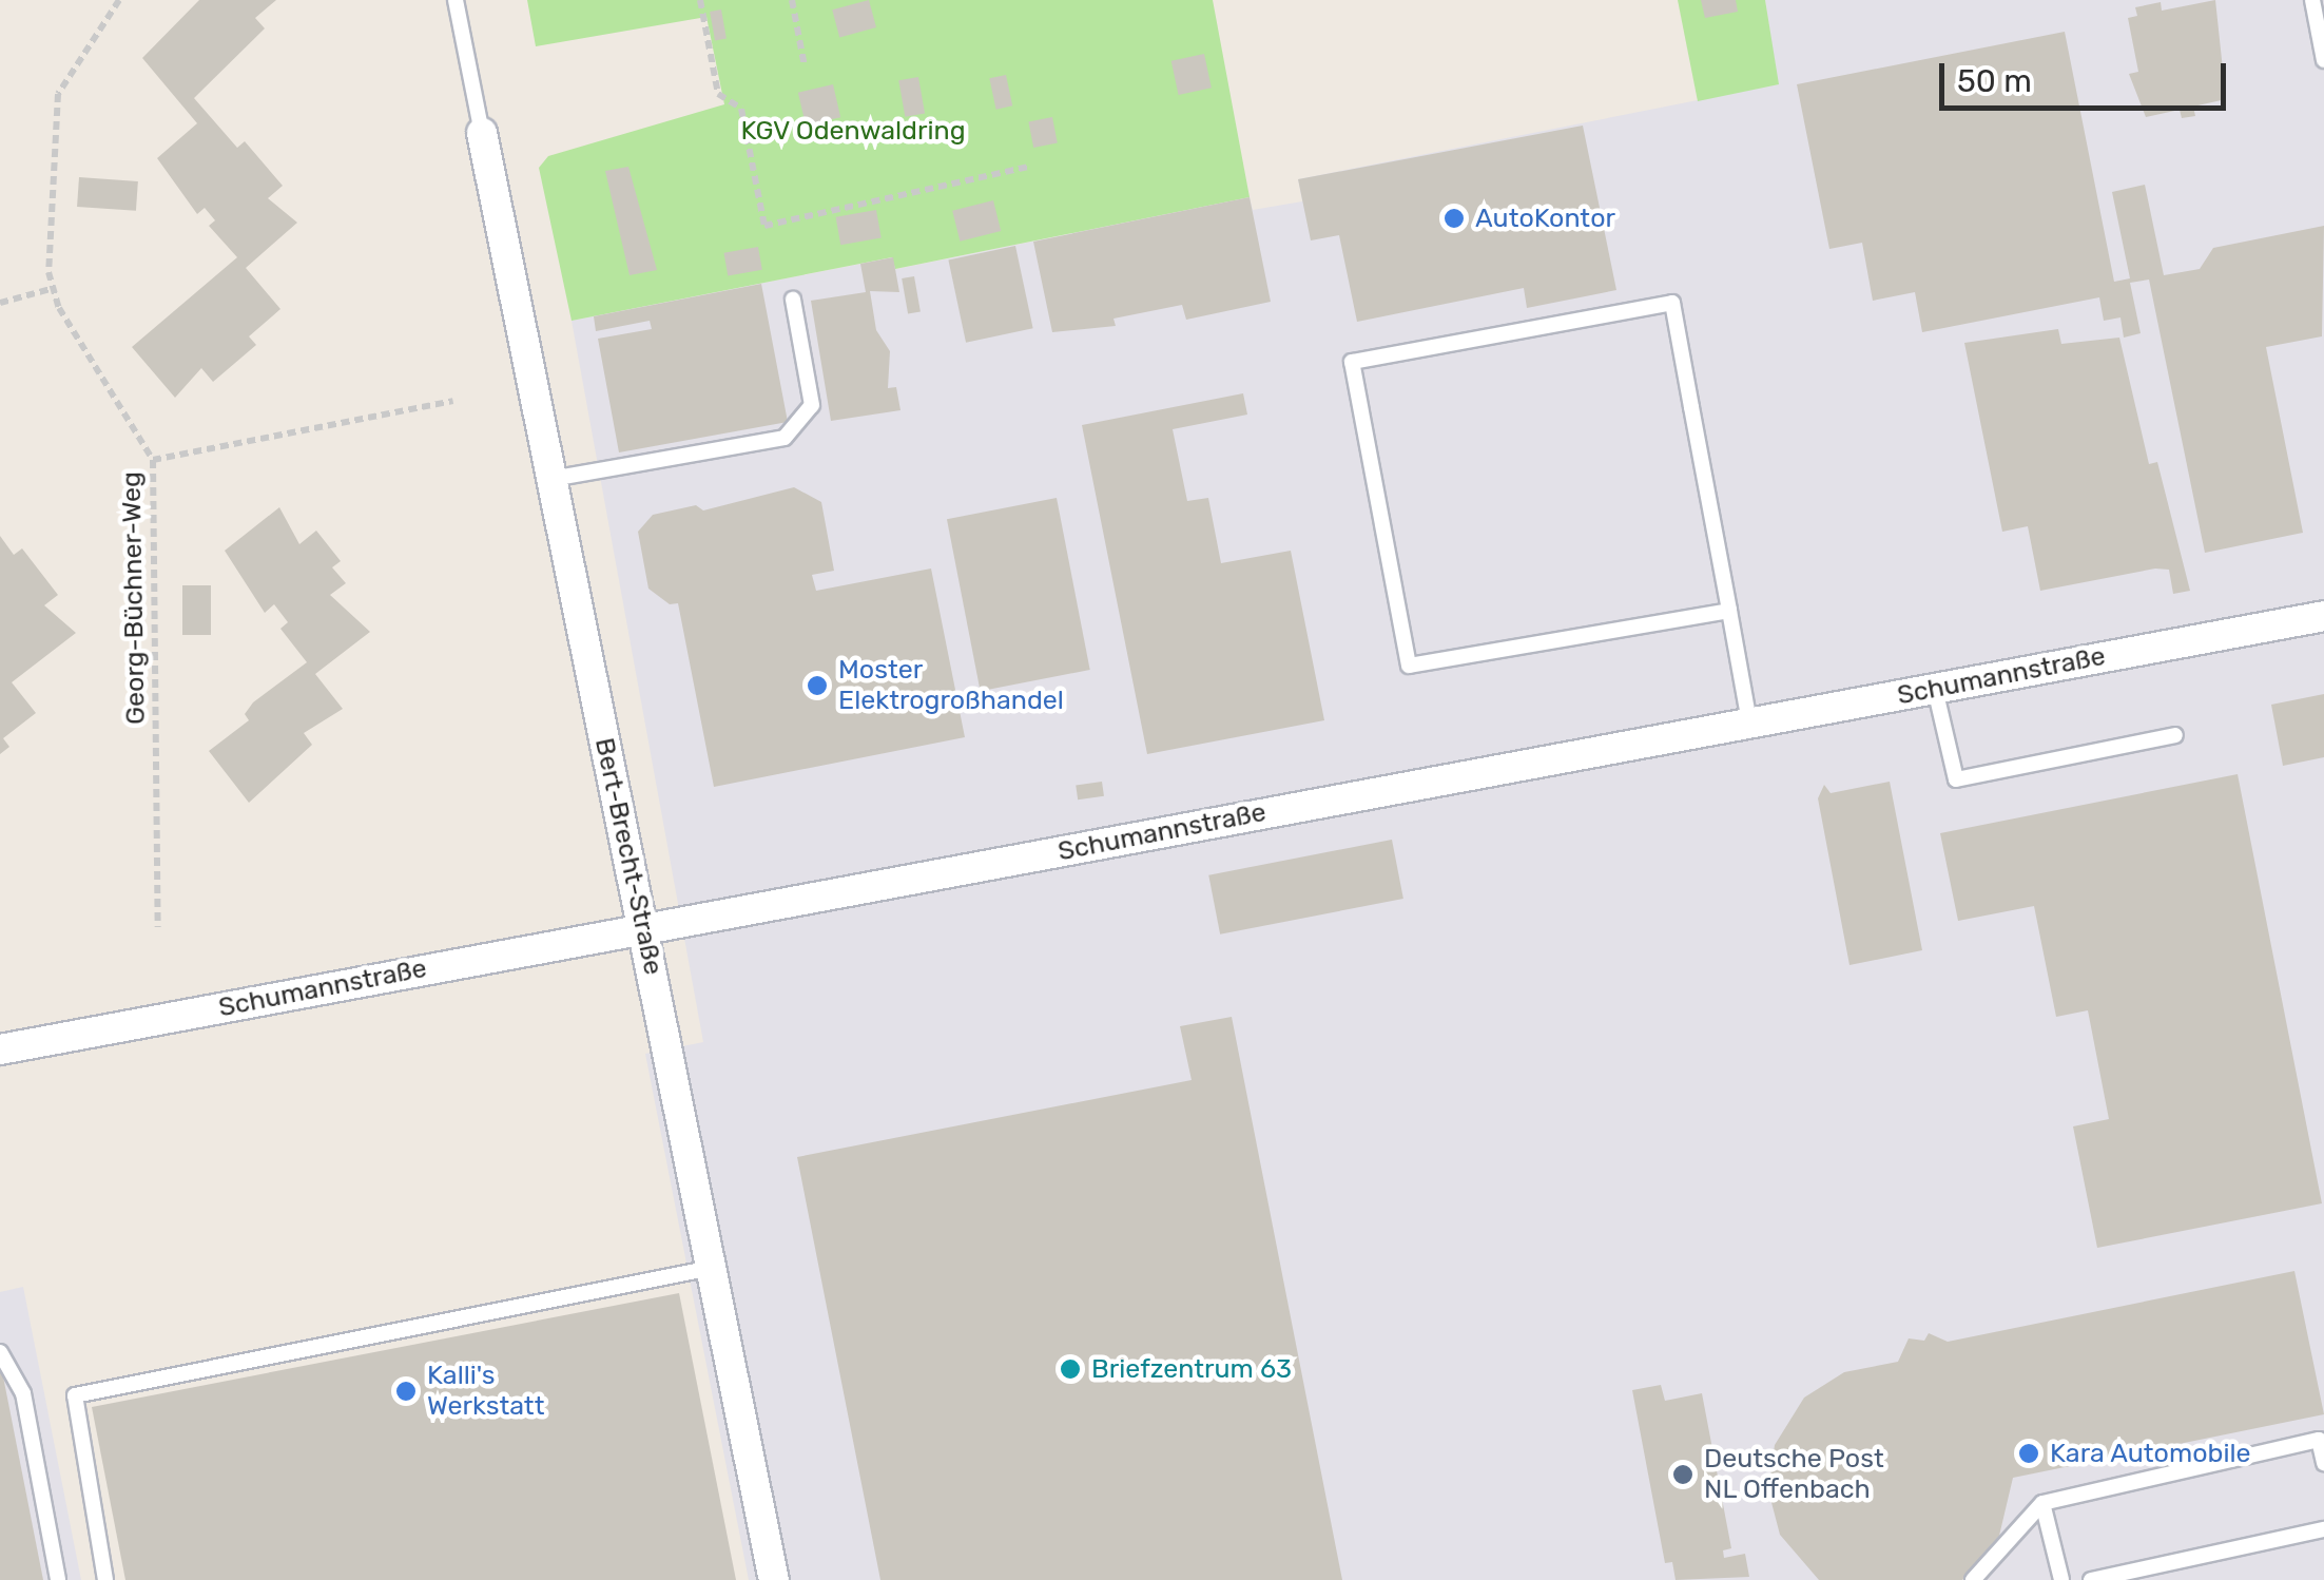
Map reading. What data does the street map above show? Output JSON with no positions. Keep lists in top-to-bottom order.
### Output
{
  "streets": {
    "street": ["Schumannstraße", "Bert-Brecht-Straße"],
    "path": ["Georg-Büchner-Weg"]
  },
  "crossings": [
    ["Schumannstraße", "Bert-Brecht-Straße"]
  ],
  "parks": ["KGV Odenwaldring"],
  "places": [
    "AutoKontor",
    "Moster Elektrogroßhandel",
    "Briefzentrum 63",
    "Kalli's Werkstatt",
    "Kara Automobile",
    "Deutsche Post NL Offenbach"
  ],
  "scale_bar": "50 m"
}
